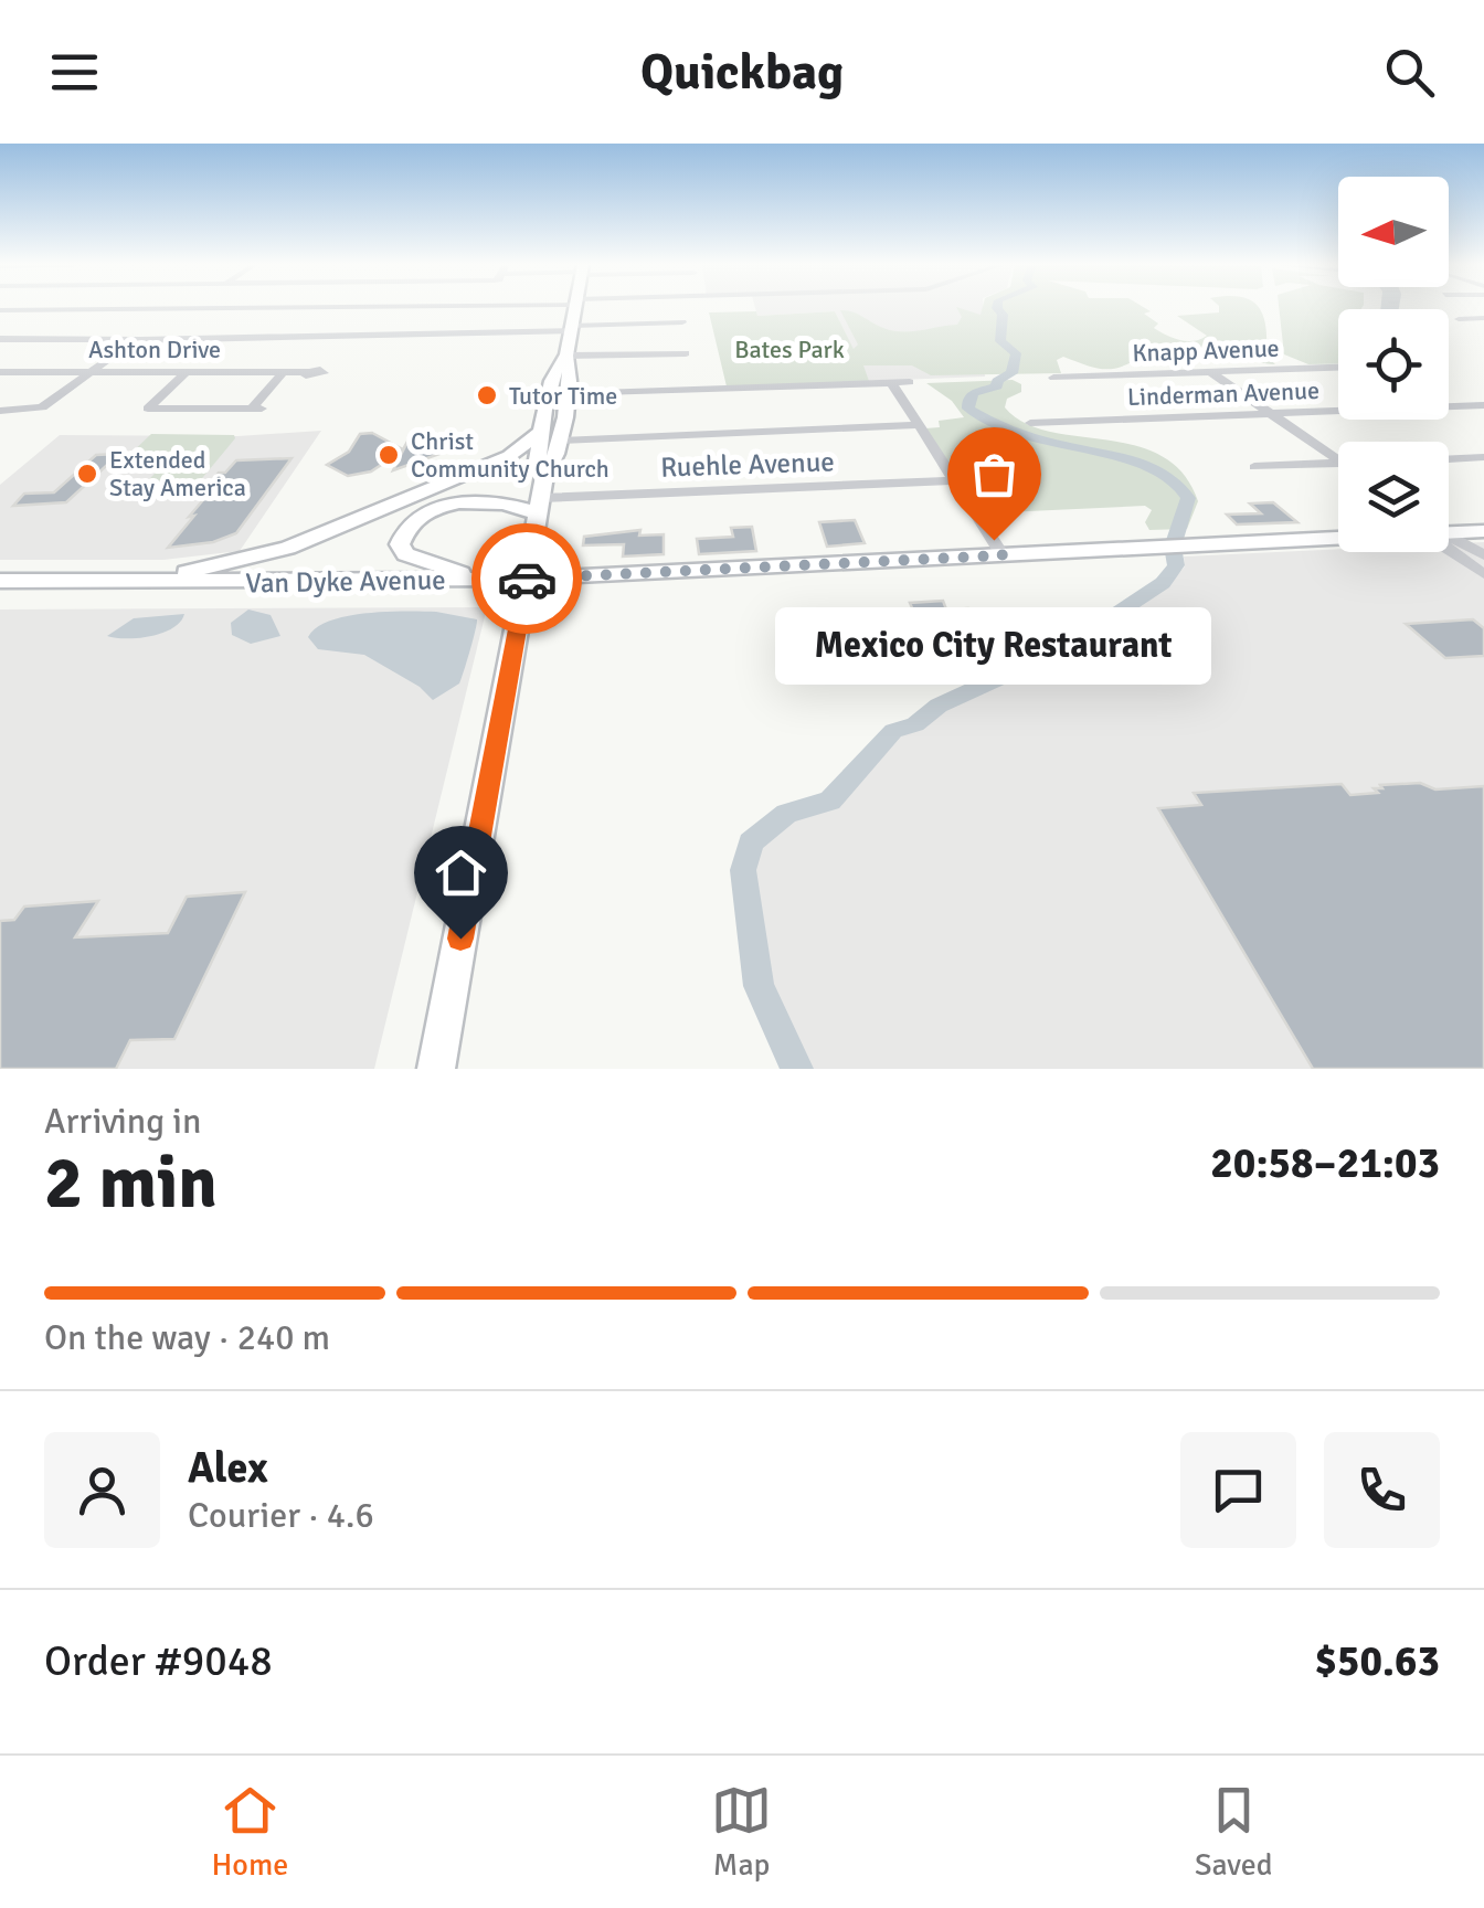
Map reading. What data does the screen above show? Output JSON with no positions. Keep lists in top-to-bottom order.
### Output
{
  "streets": {
    "main road": ["Van Dyke Avenue"],
    "street": [
      "Ashton Drive",
      "Knapp Avenue",
      "Linderman Avenue",
      "Ruehle Avenue"
    ]
  },
  "parks": ["Bates Park"],
  "places": [
    "Tutor Time",
    "Christ Community Church",
    "Extended Stay America",
    "Mexico City Restaurant"
  ],
  "north": "left",
  "page": {
    "header": "Quickbag",
    "bubble": "Mexico City Restaurant",
    "heading": ["2 min", "Arriving in", "20:58–21:03"],
    "panel": [
      "Alex",
      "Courier · 4.6",
      "Order #9048",
      "$50.63"
    ],
    "bar": "On the way · 240 m",
    "tabs": ["Home", "Map", "Saved"]
  }
}
